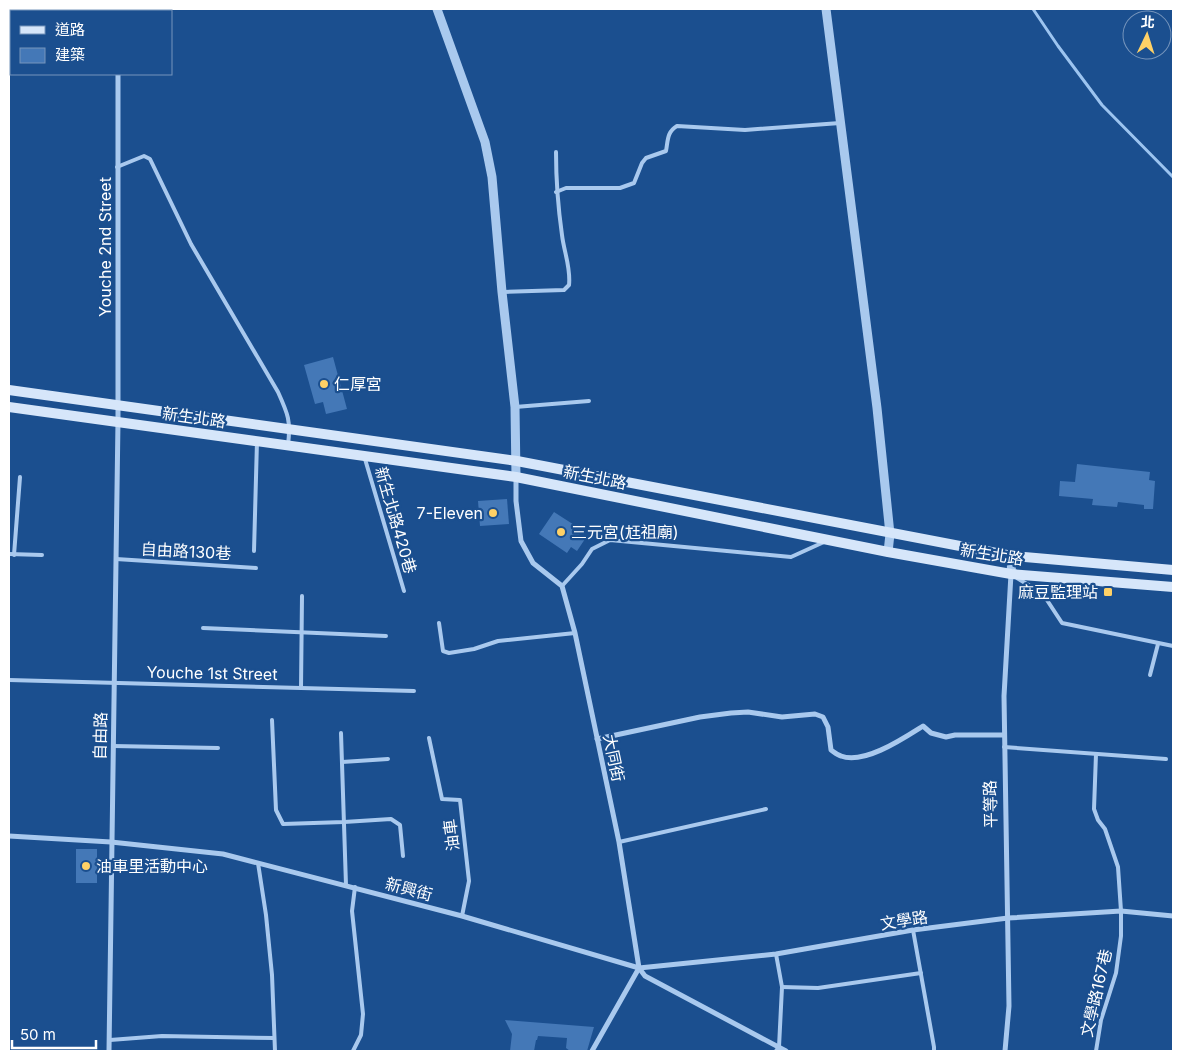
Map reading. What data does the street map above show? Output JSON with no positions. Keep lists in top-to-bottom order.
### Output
{
  "streets": {
    "main road": ["新生北路"],
    "street": [
      "Youche 2nd Street",
      "自由路",
      "大同街",
      "平等路",
      "新興街",
      "文學路"
    ],
    "lane": [
      "新生北路420巷",
      "自由路130巷",
      "Youche 1st Street",
      "油車",
      "文學路167巷"
    ]
  },
  "crossings": [
    ["Youche 2nd Street", "新生北路"],
    ["Youche 2nd Street", "自由路"],
    ["新生北路", "新生北路420巷"],
    ["新生北路", "自由路"],
    ["新生北路", "平等路"],
    ["自由路130巷", "自由路"],
    ["Youche 1st Street", "自由路"],
    ["自由路", "新興街"],
    ["大同街", "新興街"],
    ["大同街", "文學路"],
    ["平等路", "文學路"],
    ["油車", "新興街"],
    ["新興街", "文學路"],
    ["文學路", "文學路167巷"]
  ],
  "places": {
    "other": [
      "仁厚宮",
      "7-Eleven",
      "三元宮(尪祖廟)",
      "油車里活動中心"
    ],
    "transit": ["麻豆監理站"]
  },
  "legend": ["道路", "建築"],
  "scale_bar": "50 m",
  "north": "top"
}
